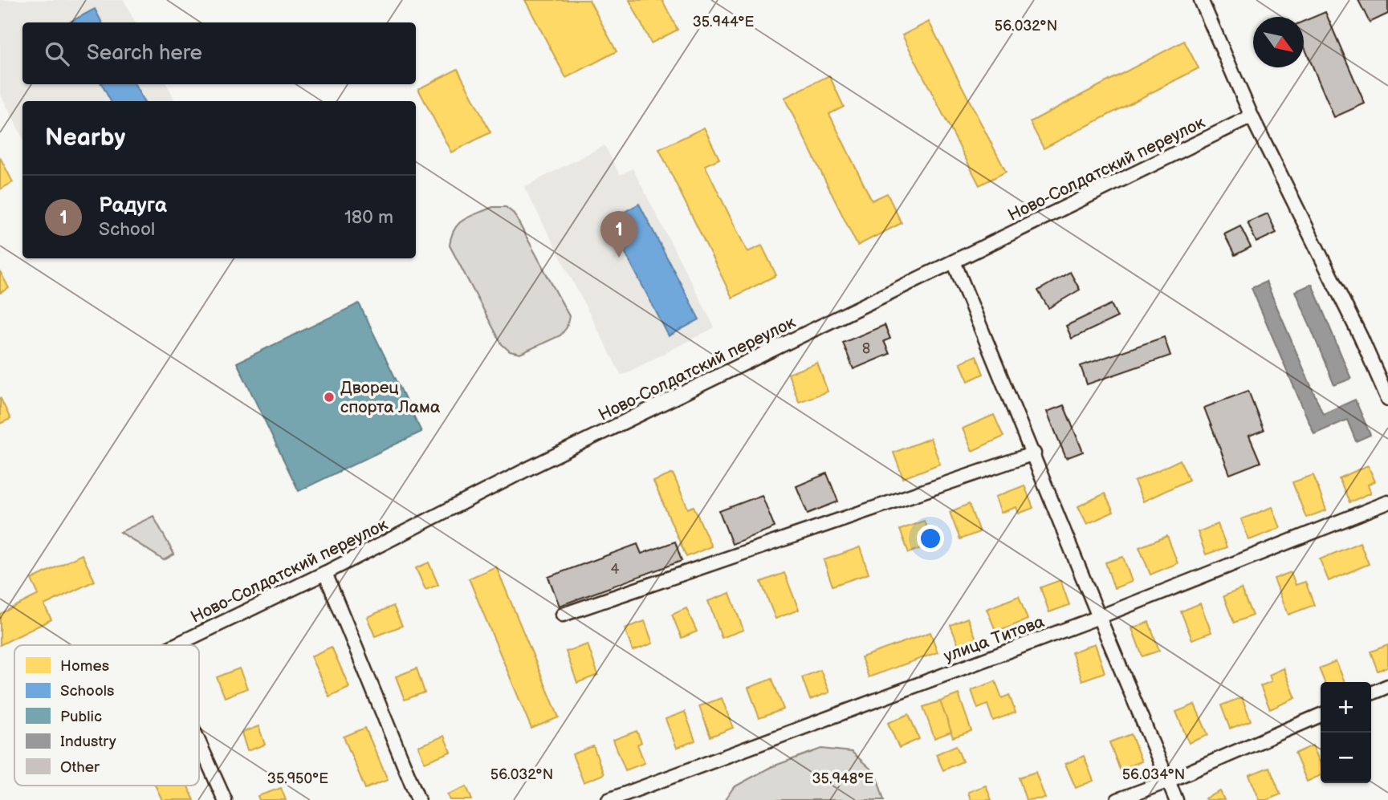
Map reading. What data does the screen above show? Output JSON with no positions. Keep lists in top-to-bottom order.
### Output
{
  "streets": {
    "street": ["Ново-Солдатский переулок", "улица Титова"]
  },
  "places": ["Дворец спорта Лама"],
  "house_numbers": ["8", "4"],
  "legend": [
    "Homes",
    "Schools",
    "Public",
    "Industry",
    "Other"
  ],
  "north": "bottom right",
  "page": {
    "search": "Search here",
    "heading": "Nearby",
    "list": [
      {
        "mark": "1",
        "name": "Радуга",
        "note": "School",
        "value": "180 m"
      }
    ],
    "pins": "1",
    "map_buttons": ["+", "−"]
  },
  "coordinates": [
    "35.944°E",
    "56.032°N",
    "56.034°N",
    "35.950°E",
    "35.948°E"
  ]
}
